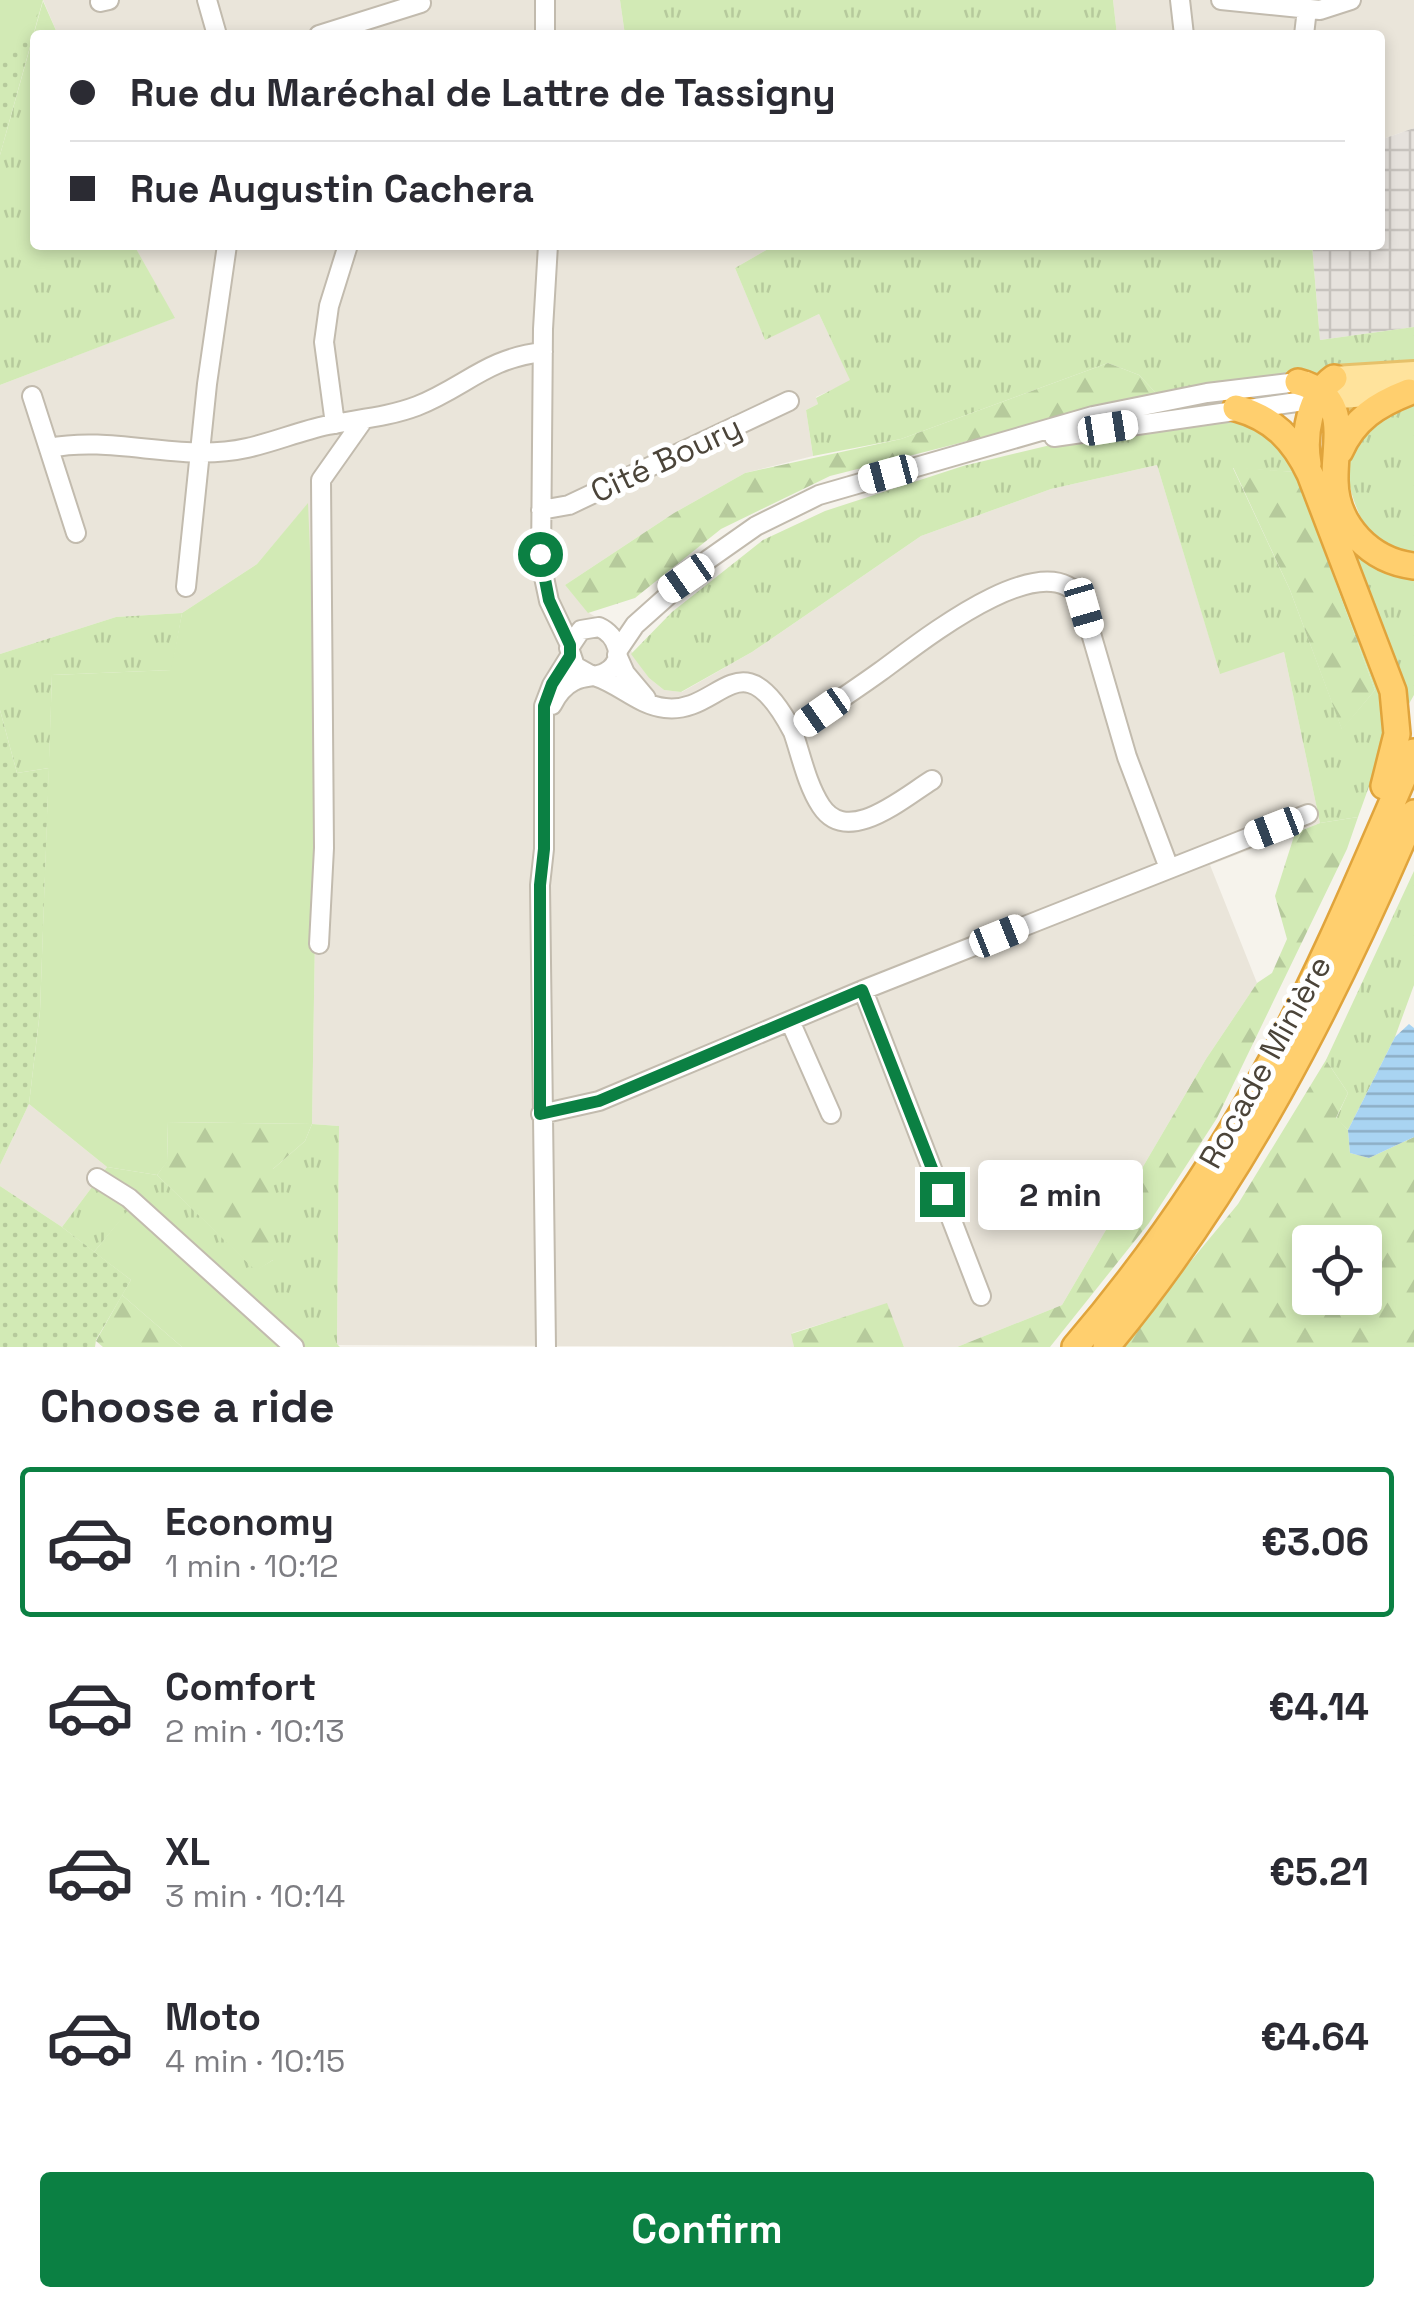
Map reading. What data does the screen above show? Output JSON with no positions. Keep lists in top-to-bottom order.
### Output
{
  "streets": {
    "highway": ["Rocade Minière"],
    "street": ["Cité Boury"]
  },
  "page": {
    "banner": ["Rue du Maréchal de Lattre de Tassigny", "Rue Augustin Cachera"],
    "bubble": "2 min",
    "heading": "Choose a ride",
    "list": [
      {
        "name": "Economy",
        "note": "1 min · 10:12",
        "value": "€3.06"
      },
      {
        "name": "Comfort",
        "note": "2 min · 10:13",
        "value": "€4.14"
      },
      {
        "name": "XL",
        "note": "3 min · 10:14",
        "value": "€5.21"
      },
      {
        "name": "Moto",
        "note": "4 min · 10:15",
        "value": "€4.64"
      }
    ],
    "buttons": "Confirm"
  }
}
